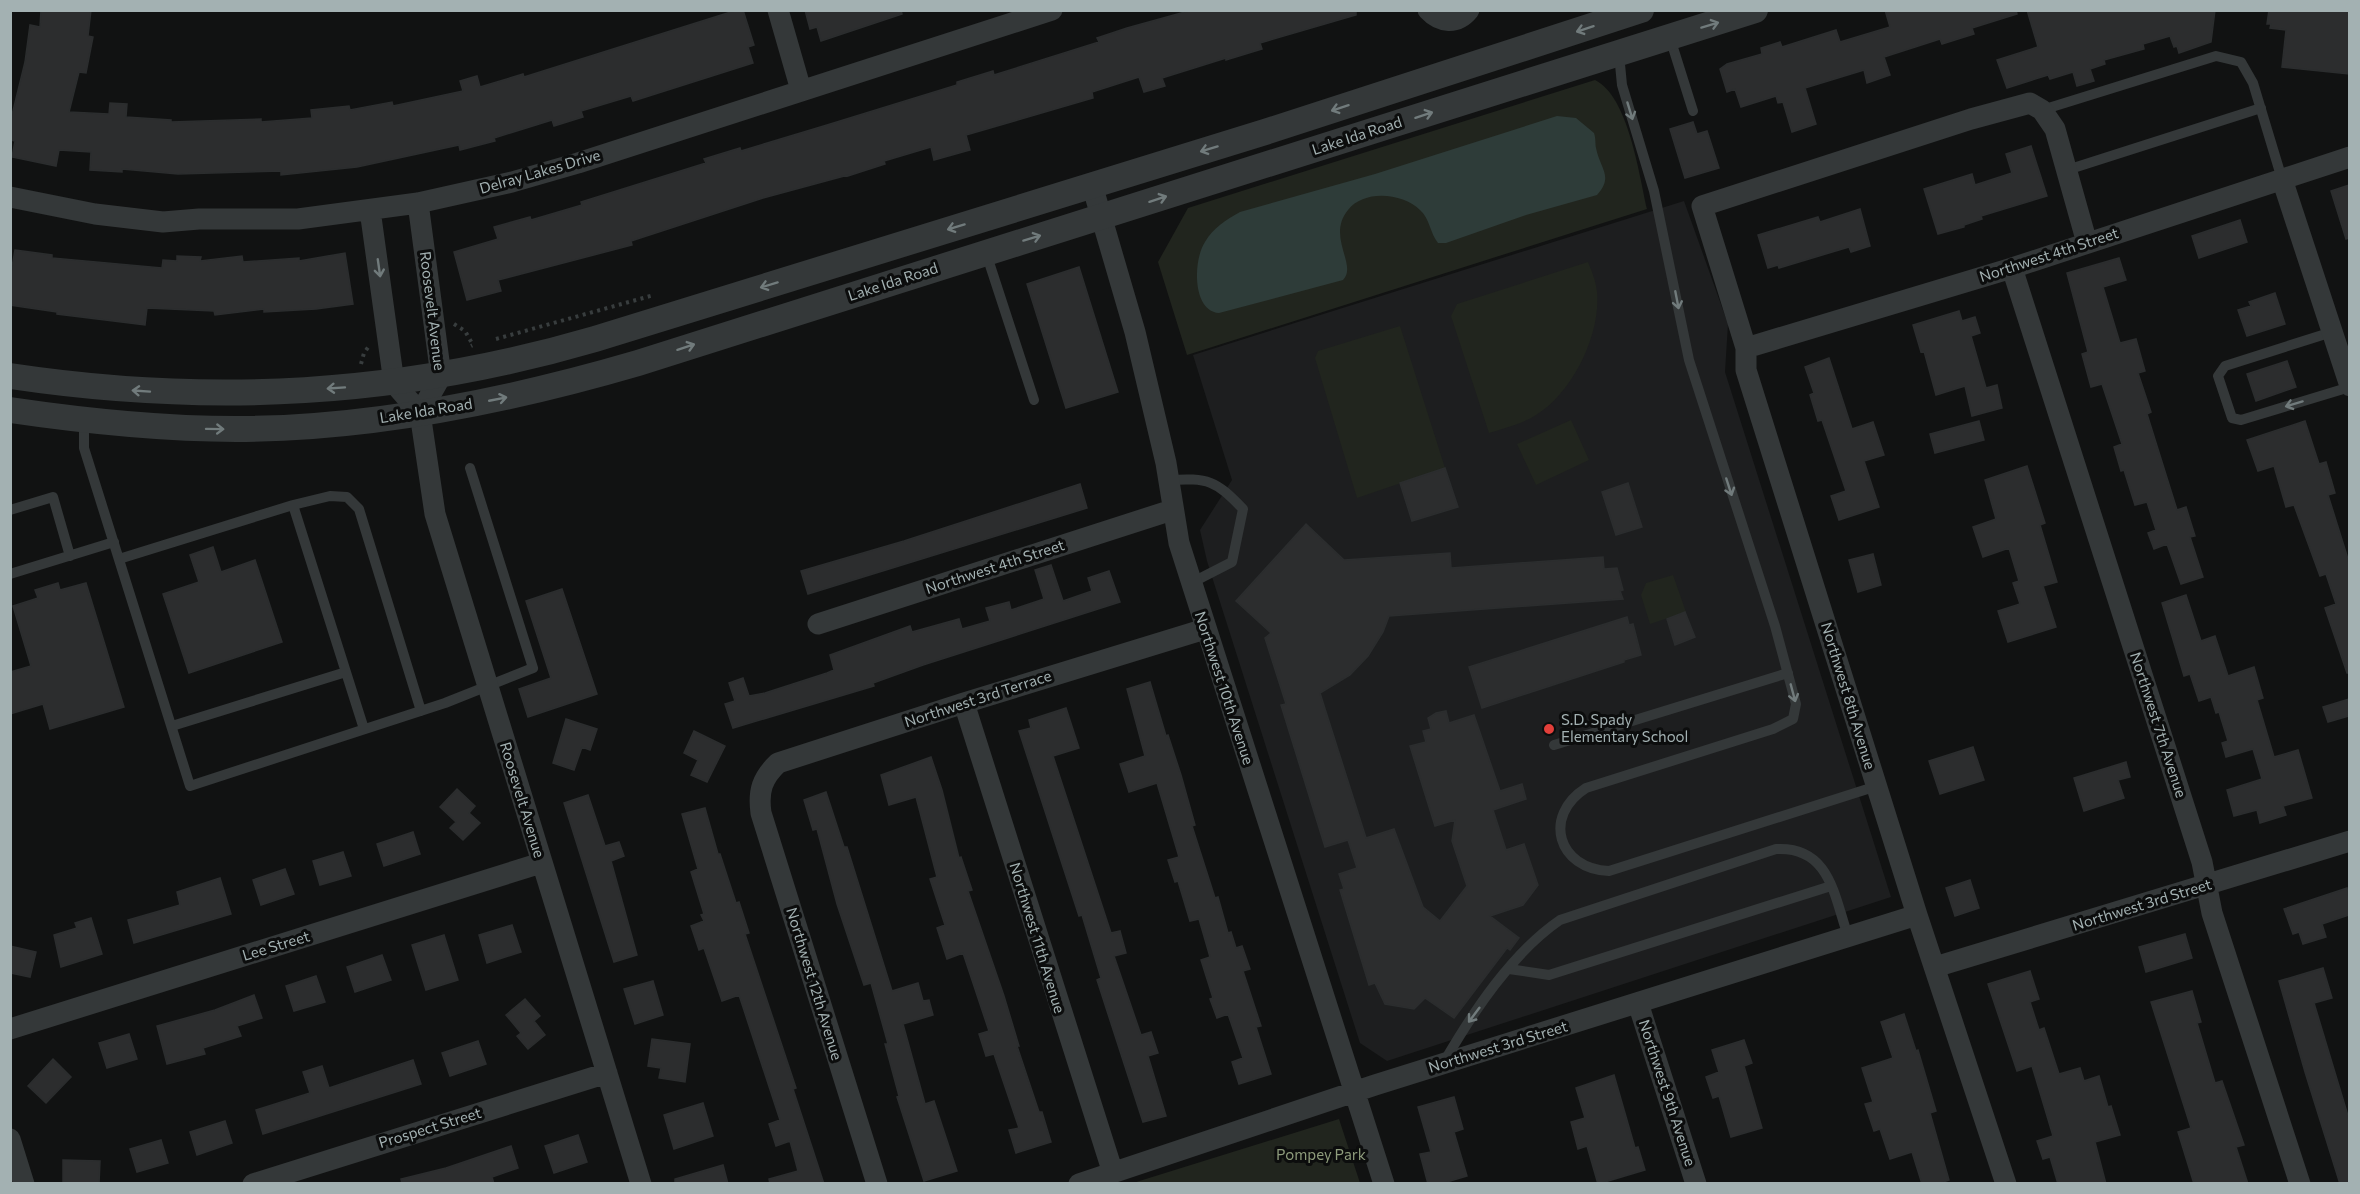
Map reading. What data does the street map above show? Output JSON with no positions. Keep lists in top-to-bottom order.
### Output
{
  "streets": {
    "street": [
      "Lake Ida Road",
      "Delray Lakes Drive",
      "Northwest 4th Street",
      "Roosevelt Avenue",
      "Northwest 10th Avenue",
      "Northwest 8th Avenue",
      "Northwest 3rd Terrace",
      "Northwest 7th Avenue",
      "Northwest 3rd Street",
      "Northwest 11th Avenue",
      "Lee Street",
      "Northwest 12th Avenue",
      "Northwest 9th Avenue",
      "Prospect Street"
    ]
  },
  "crossings": [
    ["Lake Ida Road", "Roosevelt Avenue"],
    ["Lake Ida Road", "Northwest 10th Avenue"],
    ["Delray Lakes Drive", "Roosevelt Avenue"],
    ["Northwest 4th Street", "Northwest 10th Avenue"],
    ["Northwest 4th Street", "Northwest 8th Avenue"],
    ["Northwest 4th Street", "Northwest 7th Avenue"],
    ["Roosevelt Avenue", "Lee Street"],
    ["Roosevelt Avenue", "Prospect Street"],
    ["Northwest 10th Avenue", "Northwest 3rd Terrace"],
    ["Northwest 10th Avenue", "Northwest 3rd Street"],
    ["Northwest 8th Avenue", "Northwest 3rd Street"],
    ["Northwest 3rd Terrace", "Northwest 11th Avenue"],
    ["Northwest 3rd Terrace", "Northwest 12th Avenue"],
    ["Northwest 7th Avenue", "Northwest 3rd Street"],
    ["Northwest 3rd Street", "Northwest 11th Avenue"],
    ["Northwest 3rd Street", "Northwest 9th Avenue"]
  ],
  "parks": ["Pompey Park"],
  "places": ["S.D. Spady Elementary School"]
}
